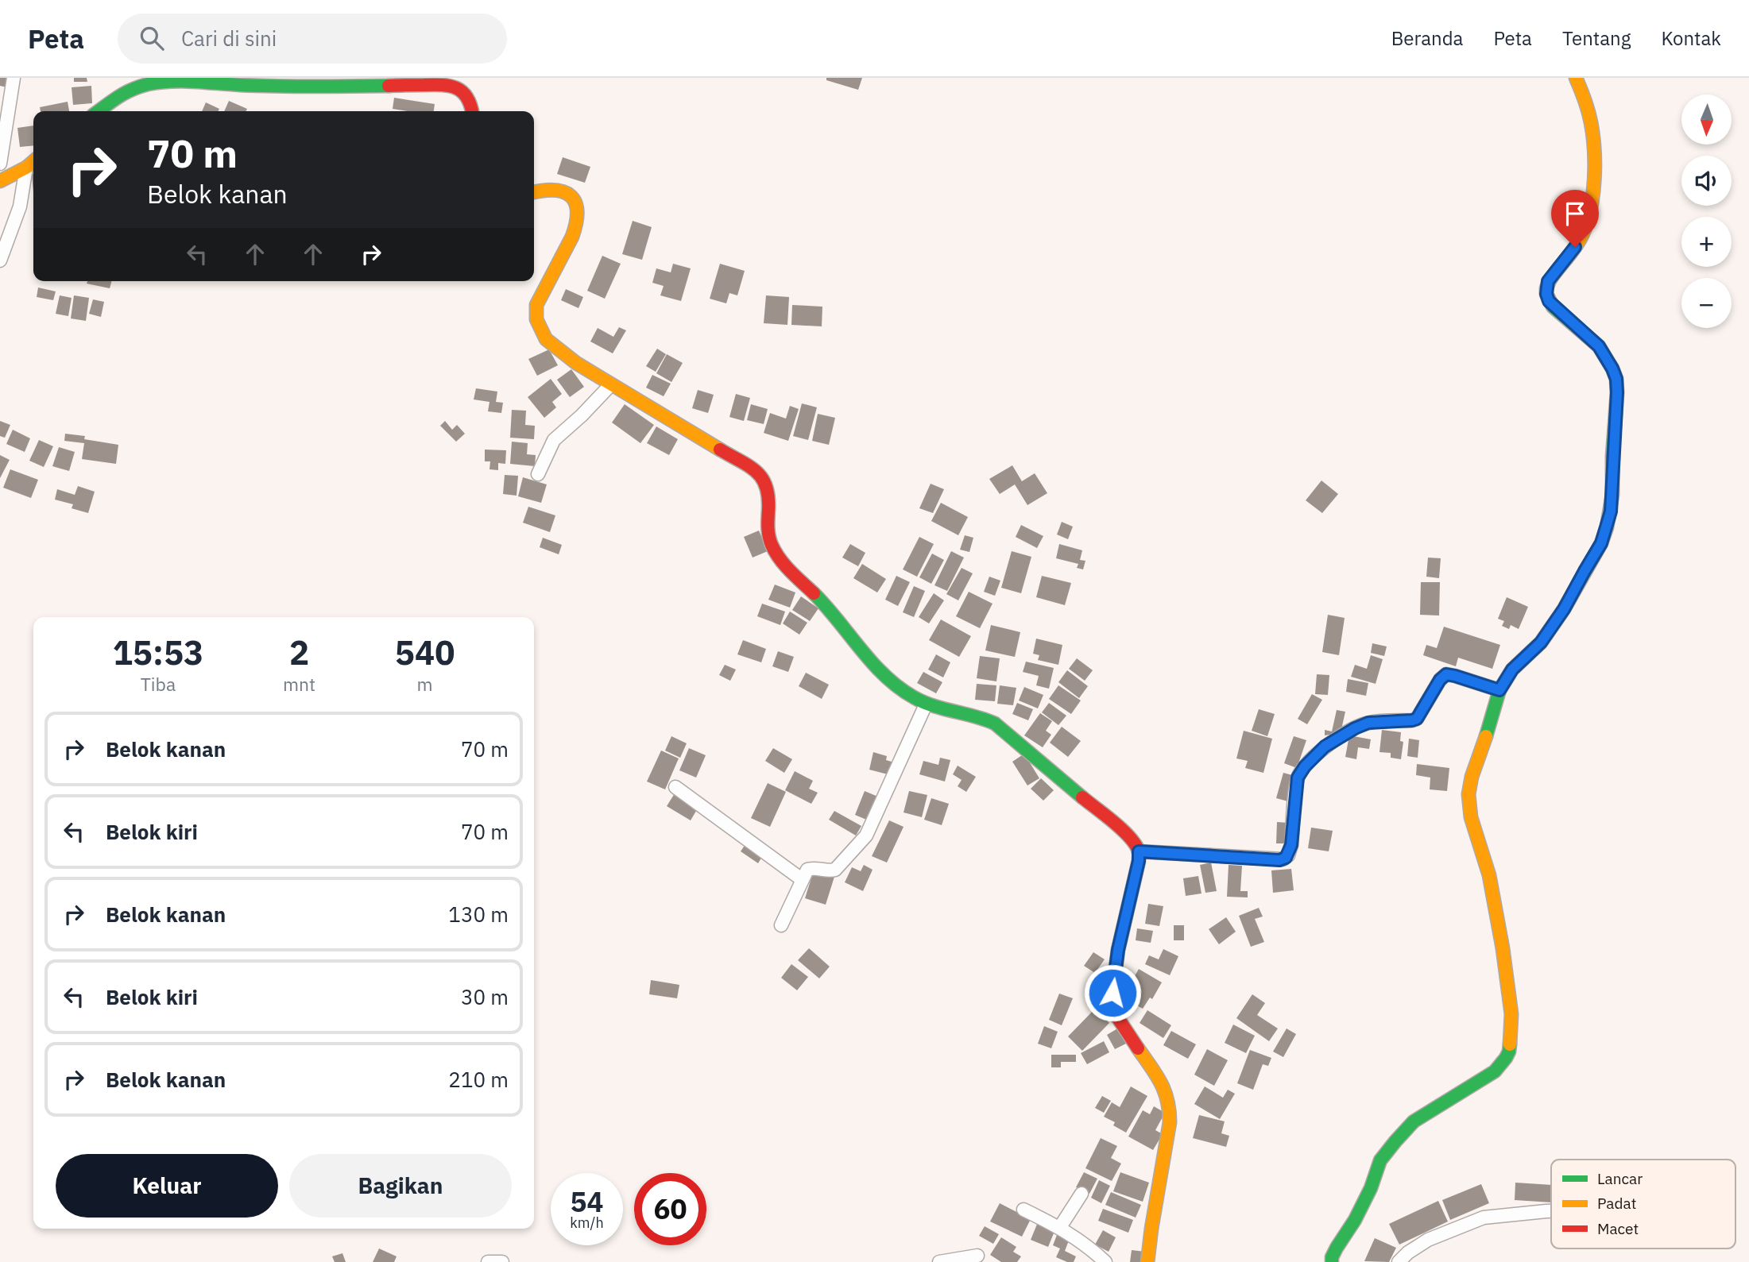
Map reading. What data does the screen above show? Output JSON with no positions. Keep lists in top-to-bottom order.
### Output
{
  "legend": ["Lancar", "Padat", "Macet"],
  "north": "bottom",
  "page": {
    "header": "Peta",
    "search": "Cari di sini",
    "nav": [
      "Beranda",
      "Peta",
      "Tentang",
      "Kontak"
    ],
    "map_buttons": ["+", "−"],
    "turn": ["70 m", "Belok kanan"],
    "eta": [
      "15:53",
      "Tiba",
      "2",
      "mnt",
      "540",
      "m"
    ],
    "list": [
      {
        "name": "Belok kanan",
        "value": "70 m"
      },
      {
        "name": "Belok kiri",
        "value": "70 m"
      },
      {
        "name": "Belok kanan",
        "value": "130 m"
      },
      {
        "name": "Belok kiri",
        "value": "30 m"
      },
      {
        "name": "Belok kanan",
        "value": "210 m"
      }
    ],
    "buttons": ["Keluar", "Bagikan"],
    "speed": "54 km/h",
    "limit": "60"
  }
}
